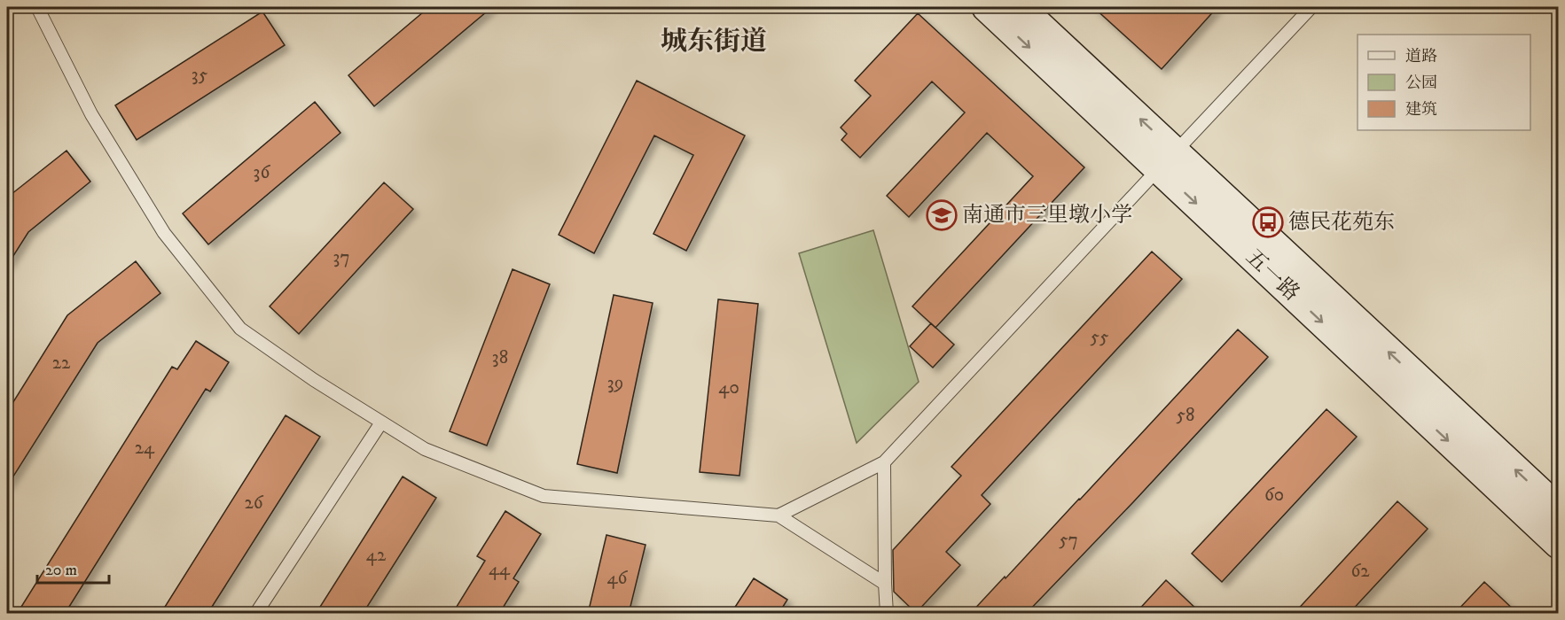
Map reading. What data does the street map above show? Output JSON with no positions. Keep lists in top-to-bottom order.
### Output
{
  "streets": {
    "main road": ["五一路"]
  },
  "districts": ["城东街道"],
  "places": {
    "school or university": ["南通市三里墩小学"],
    "bus stop": ["德民花苑东"]
  },
  "house_numbers": [
    "35",
    "36",
    "37",
    "55",
    "38",
    "22",
    "39",
    "40",
    "58",
    "24",
    "60",
    "26",
    "57",
    "42",
    "44",
    "62",
    "46"
  ],
  "legend": ["道路", "公园", "建筑"],
  "scale_bar": "20 m"
}
